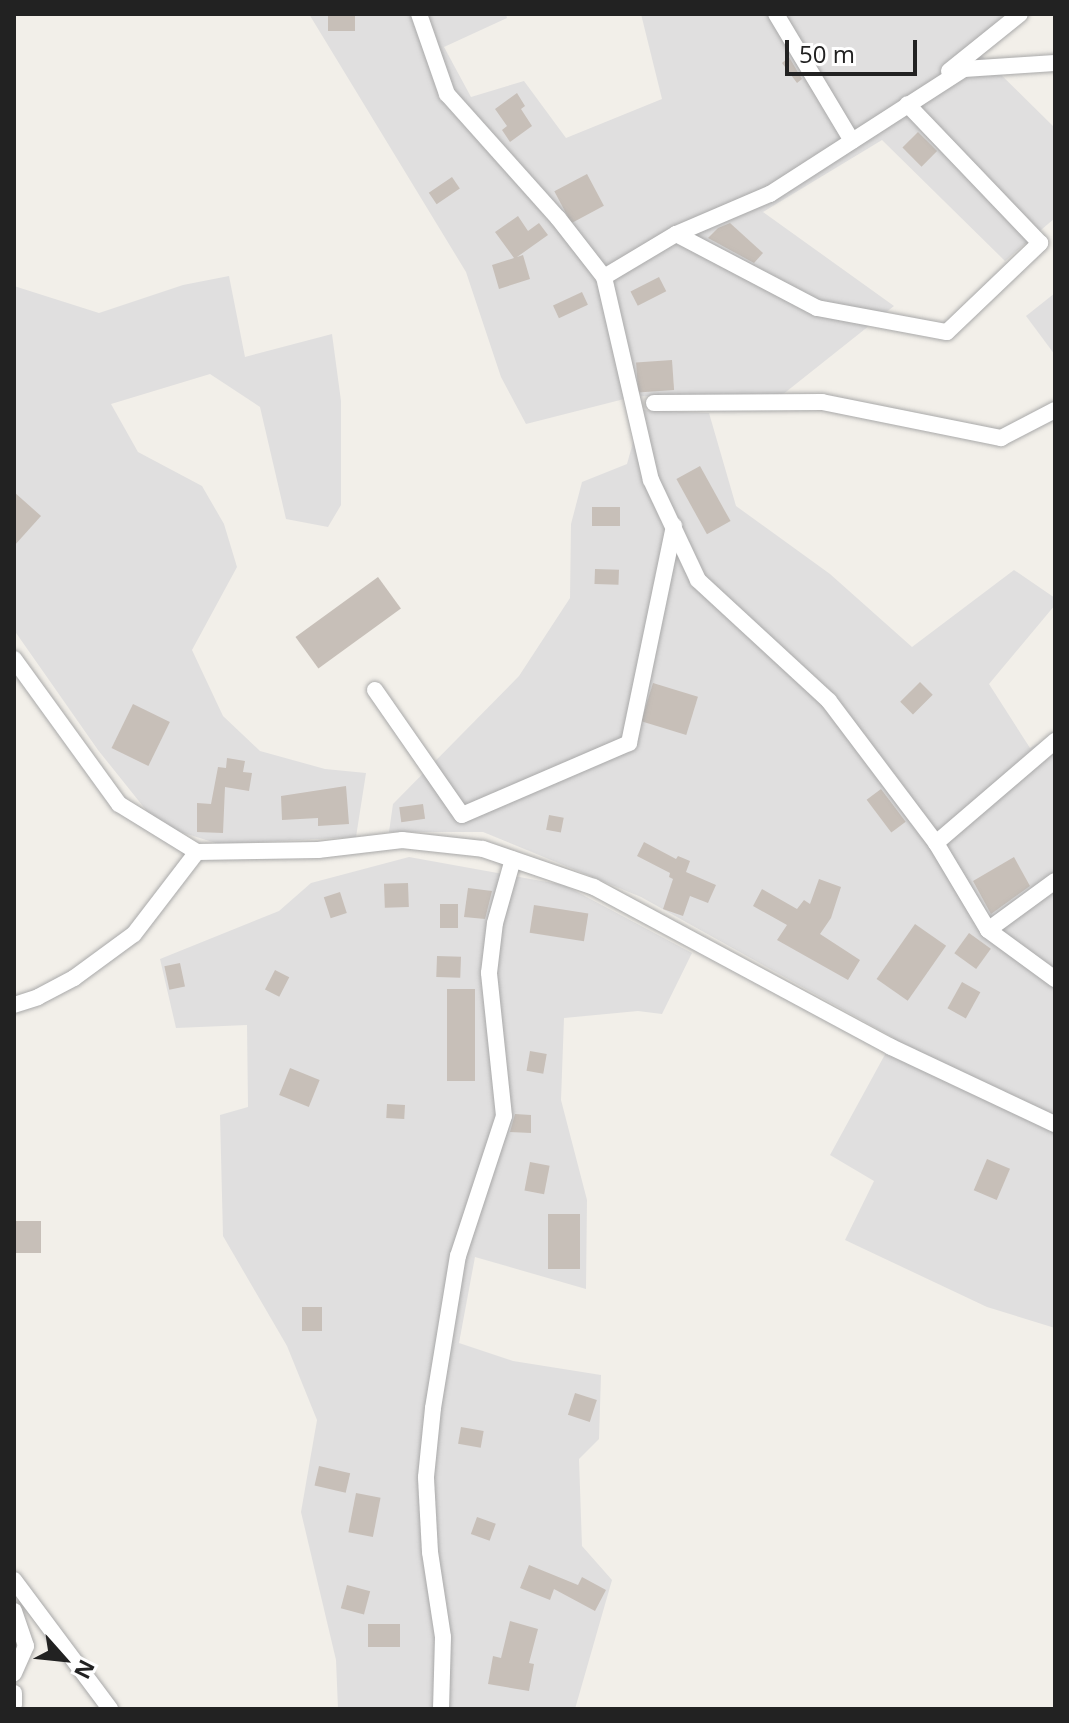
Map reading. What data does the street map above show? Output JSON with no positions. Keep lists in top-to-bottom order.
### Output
{
  "scale_bar": "50 m",
  "north": "bottom right"
}
